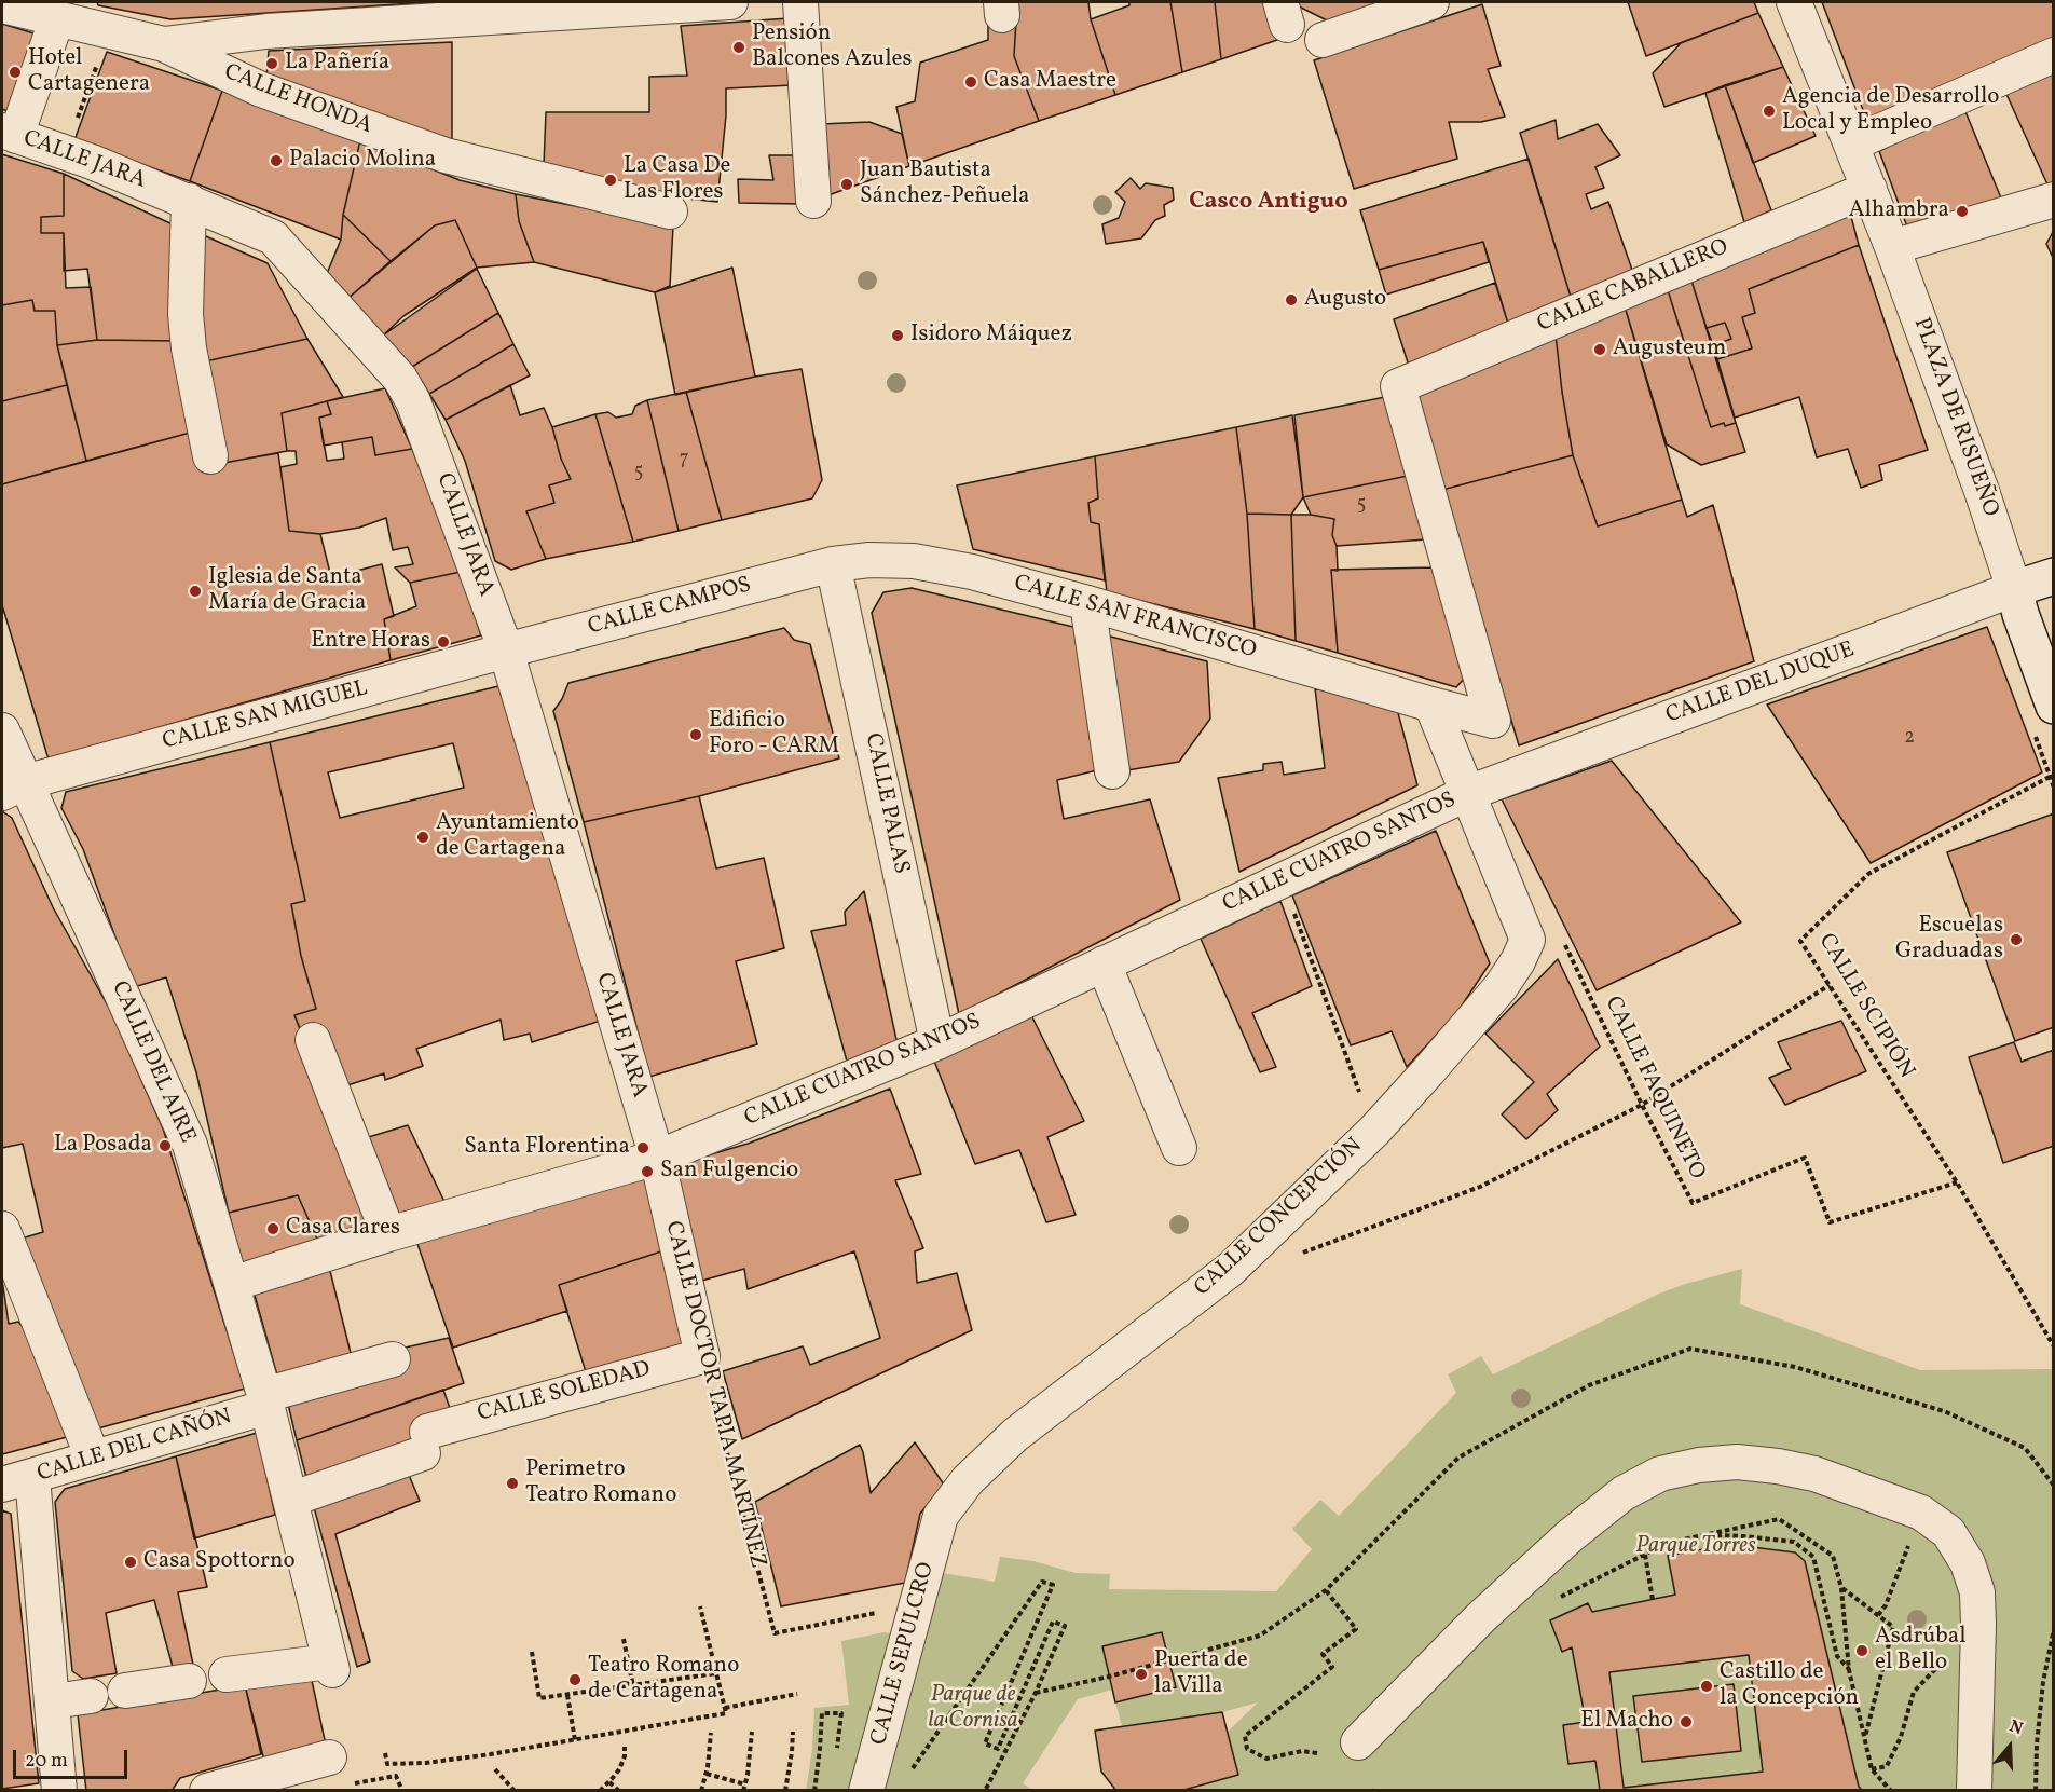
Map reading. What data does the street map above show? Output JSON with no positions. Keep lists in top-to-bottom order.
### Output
{
  "streets": {
    "street": [
      "CALLE HONDA",
      "CALLE JARA",
      "CALLE CABALLERO",
      "PLAZA DE RISUEÑO",
      "CALLE CAMPOS",
      "CALLE SAN FRANCISCO",
      "CALLE DEL DUQUE",
      "CALLE SAN MIGUEL",
      "CALLE PALAS",
      "CALLE CUATRO SANTOS",
      "CALLE DEL AIRE",
      "CALLE CONCEPCIÓN",
      "CALLE SOLEDAD",
      "CALLE DOCTOR TAPIA MARTÍNEZ",
      "CALLE DEL CAÑÓN",
      "CALLE SEPULCRO"
    ],
    "path": ["CALLE SCIPIÓN", "CALLE FAQUINETO"]
  },
  "crossings": [
    ["CALLE JARA", "CALLE CAMPOS"],
    ["CALLE JARA", "CALLE SAN MIGUEL"],
    ["CALLE JARA", "CALLE CUATRO SANTOS"],
    ["CALLE JARA", "CALLE DOCTOR TAPIA MARTÍNEZ"],
    ["CALLE CABALLERO", "PLAZA DE RISUEÑO"],
    ["CALLE CABALLERO", "CALLE SAN FRANCISCO"],
    ["PLAZA DE RISUEÑO", "CALLE DEL DUQUE"],
    ["CALLE CAMPOS", "CALLE SAN FRANCISCO"],
    ["CALLE CAMPOS", "CALLE SAN MIGUEL"],
    ["CALLE CAMPOS", "CALLE PALAS"],
    ["CALLE SAN FRANCISCO", "CALLE PALAS"],
    ["CALLE DEL DUQUE", "CALLE CUATRO SANTOS"],
    ["CALLE SAN MIGUEL", "CALLE DEL AIRE"],
    ["CALLE PALAS", "CALLE CUATRO SANTOS"],
    ["CALLE CUATRO SANTOS", "CALLE DEL AIRE"],
    ["CALLE CUATRO SANTOS", "CALLE DOCTOR TAPIA MARTÍNEZ"],
    ["CALLE SCIPIÓN", "CALLE FAQUINETO"],
    ["CALLE DEL AIRE", "CALLE SOLEDAD"],
    ["CALLE DEL AIRE", "CALLE DEL CAÑÓN"],
    ["CALLE FAQUINETO", "CALLE CONCEPCIÓN"],
    ["CALLE CONCEPCIÓN", "CALLE SEPULCRO"],
    ["CALLE SOLEDAD", "CALLE DOCTOR TAPIA MARTÍNEZ"],
    ["CALLE DOCTOR TAPIA MARTÍNEZ", "CALLE SEPULCRO"]
  ],
  "districts": ["Casco Antiguo"],
  "parks": ["Parque Torres", "Parque de la Cornisa"],
  "places": [
    "Pensión Balcones Azules",
    "La Pañería",
    "Hotel Cartagenera",
    "Casa Maestre",
    "Agencia de Desarrollo Local y Empleo",
    "Palacio Molina",
    "La Casa De Las Flores",
    "Juan Bautista Sánchez-Peñuela",
    "Alhambra",
    "Augusto",
    "Isidoro Máiquez",
    "Augusteum",
    "Iglesia de Santa María de Gracia",
    "Entre Horas",
    "Edificio Foro - CARM",
    "Ayuntamiento de Cartagena",
    "Escuelas Graduadas",
    "La Posada",
    "Santa Florentina",
    "San Fulgencio",
    "Casa Clares",
    "Perimetro Teatro Romano",
    "Casa Spottorno",
    "Asdrúbal el Bello",
    "Puerta de la Villa",
    "Teatro Romano de Cartagena",
    "Castillo de la Concepción",
    "El Macho"
  ],
  "house_numbers": [
    "7",
    "5",
    "5",
    "2"
  ],
  "scale_bar": "20 m",
  "north": "top"
}
